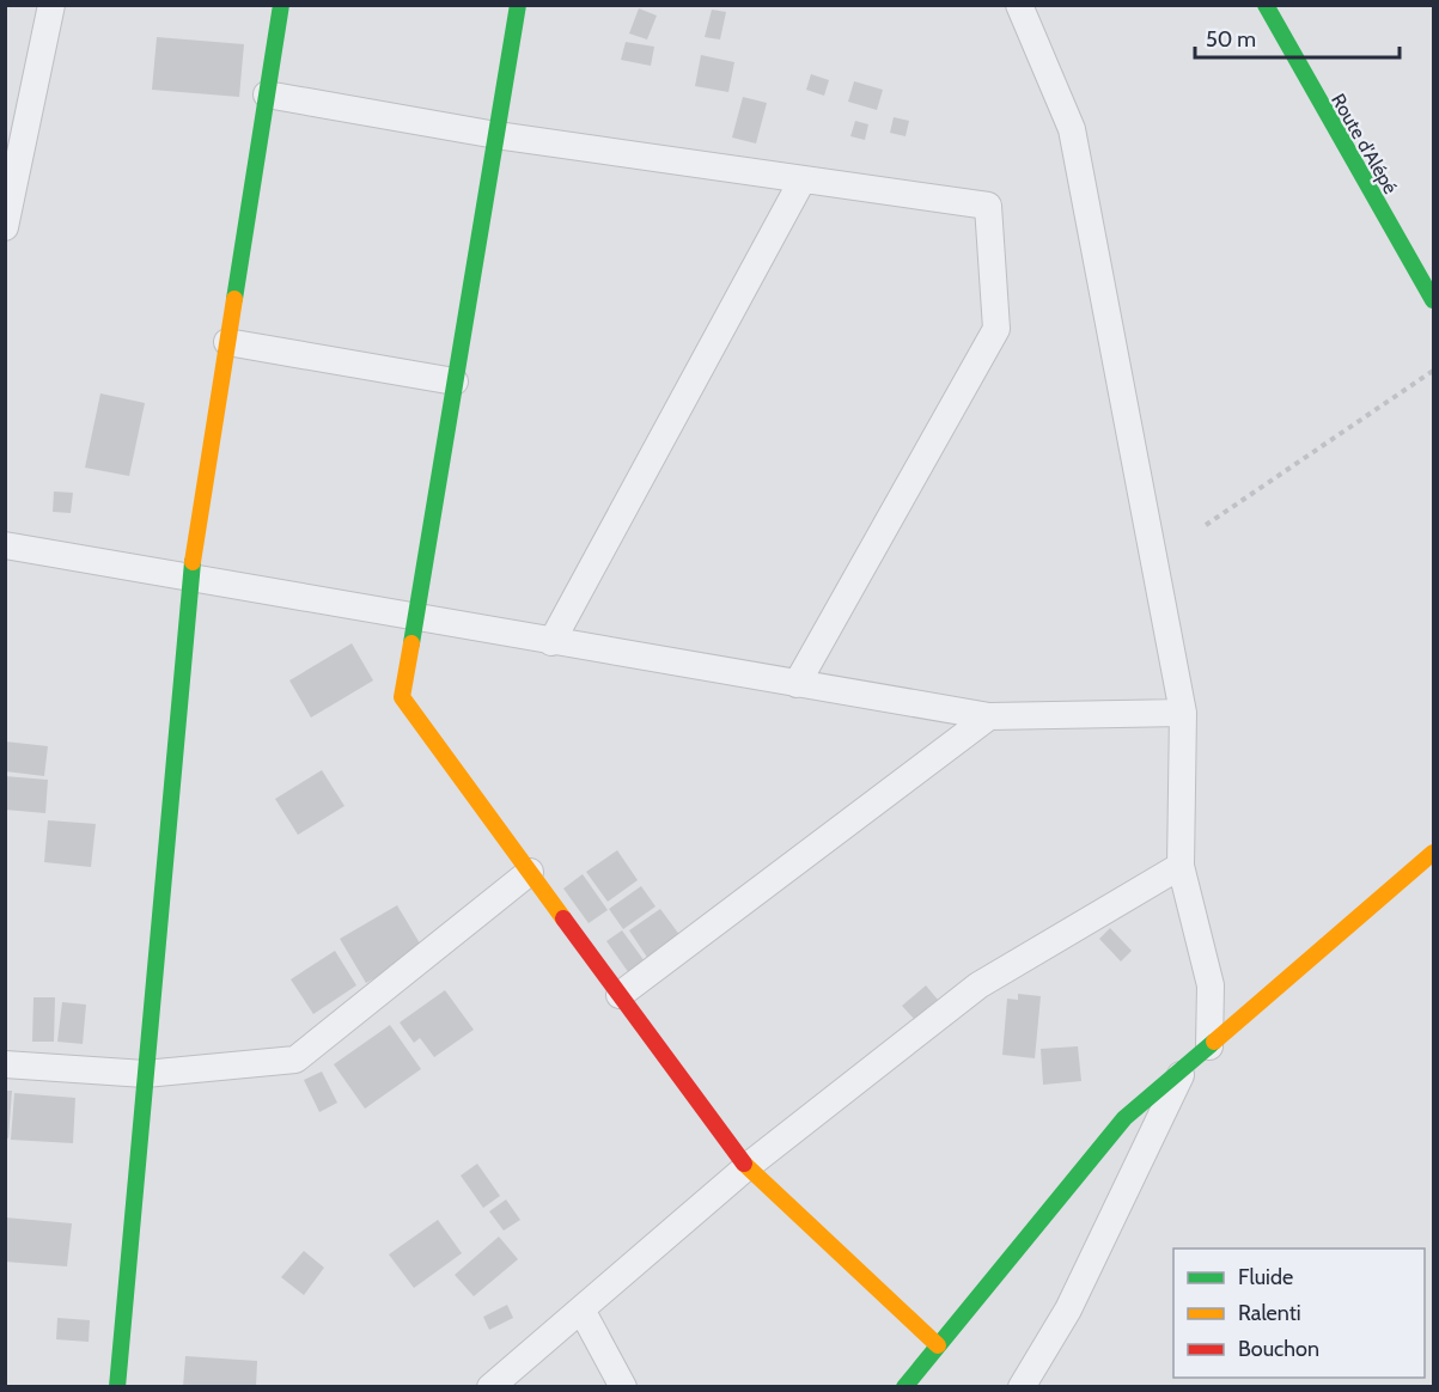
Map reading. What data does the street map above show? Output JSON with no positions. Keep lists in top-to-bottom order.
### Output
{
  "streets": {
    "street": ["Route d'Alépé"]
  },
  "legend": ["Fluide", "Ralenti", "Bouchon"],
  "scale_bar": "50 m"
}
